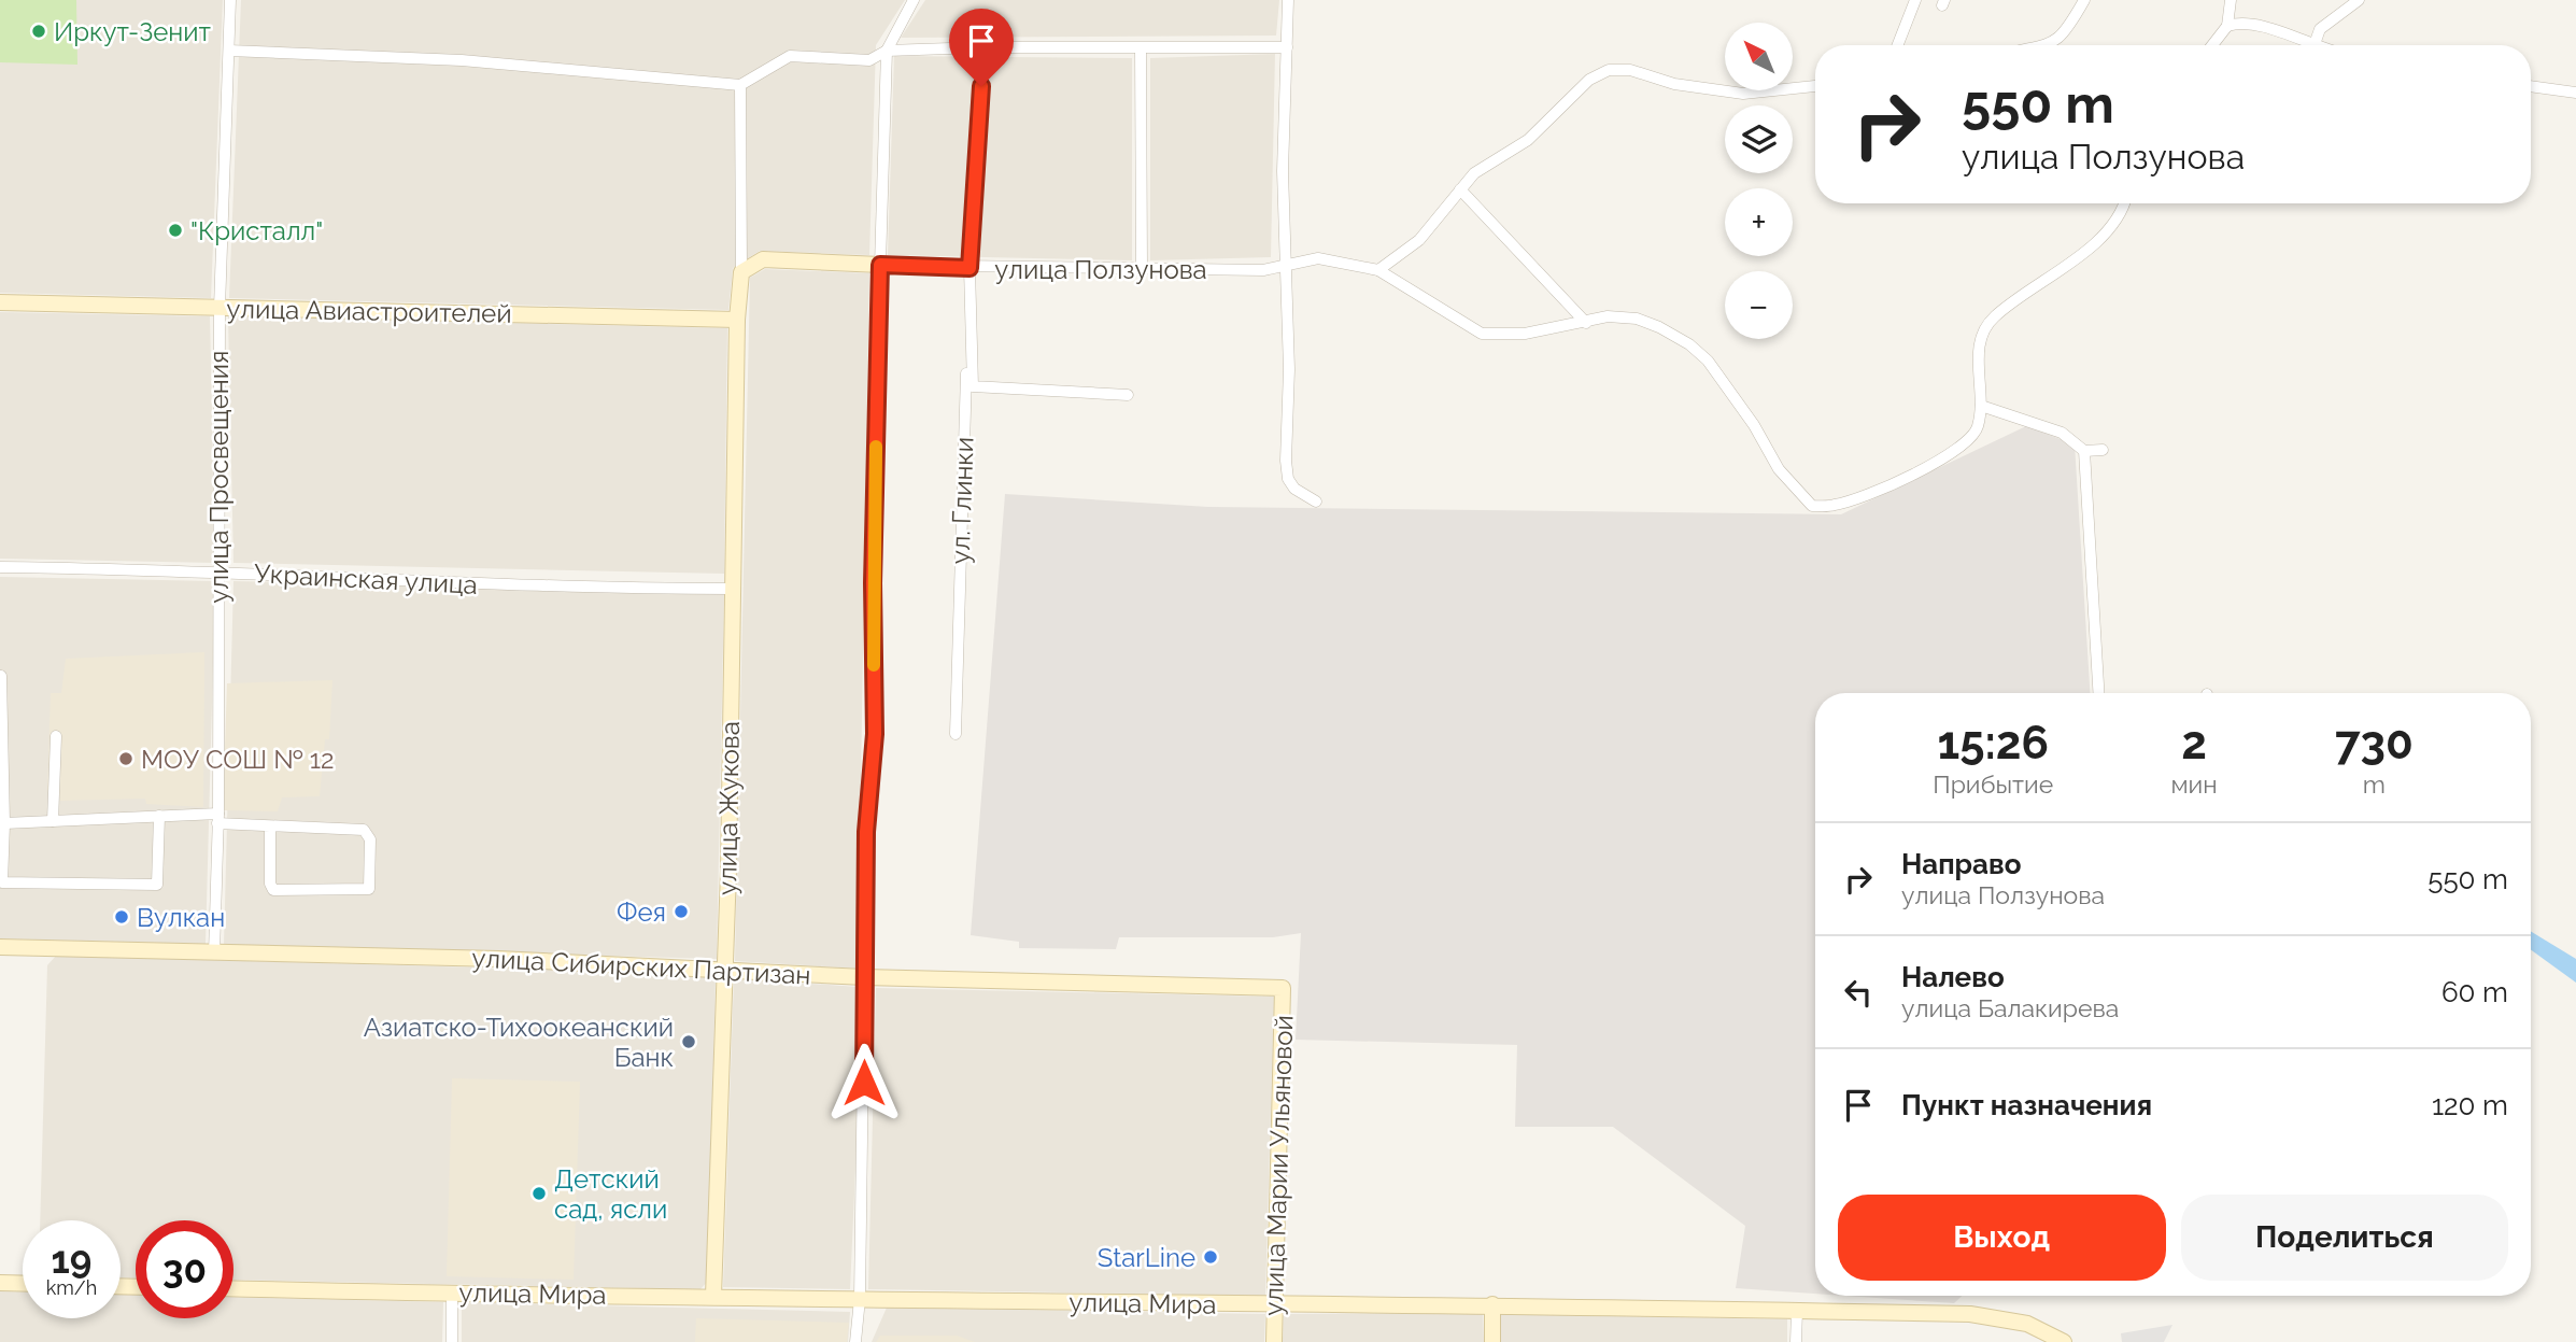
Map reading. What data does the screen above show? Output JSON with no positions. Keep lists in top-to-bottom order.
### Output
{
  "streets": {
    "street": [
      "улица Ползунова",
      "улица Авиастроителей",
      "улица Просвещения",
      "ул. Глинки",
      "Украинская улица",
      "улица Жукова",
      "улица Сибирских Партизан",
      "улица Марии Ульяновой",
      "улица Мира"
    ]
  },
  "crossings": [
    ["улица Ползунова", "ул. Глинки"],
    ["улица Авиастроителей", "улица Просвещения"],
    ["улица Авиастроителей", "улица Жукова"],
    ["улица Просвещения", "Украинская улица"],
    ["улица Просвещения", "улица Сибирских Партизан"],
    ["Украинская улица", "улица Жукова"],
    ["улица Жукова", "улица Сибирских Партизан"],
    ["улица Жукова", "улица Мира"],
    ["улица Сибирских Партизан", "улица Марии Ульяновой"],
    ["улица Марии Ульяновой", "улица Мира"]
  ],
  "places": [
    "Иркут-Зенит",
    "\"Кристалл\"",
    "МОУ СОШ № 12",
    "Фея",
    "Вулкан",
    "Азиатско-Тихоокеанский Банк",
    "Детский сад, ясли",
    "StarLine"
  ],
  "north": "top left",
  "page": {
    "map_buttons": ["+", "−"],
    "turn": ["550 m", "улица Ползунова"],
    "eta": [
      "15:26",
      "Прибытие",
      "2",
      "мин",
      "730",
      "m"
    ],
    "list": [
      {
        "name": "Направо",
        "note": "улица Ползунова",
        "value": "550 m"
      },
      {
        "name": "Налево",
        "note": "улица Балакирева",
        "value": "60 m"
      },
      {
        "name": "Пункт назначения",
        "value": "120 m"
      }
    ],
    "buttons": ["Выход", "Поделиться"],
    "speed": "19 km/h",
    "limit": "30"
  }
}
